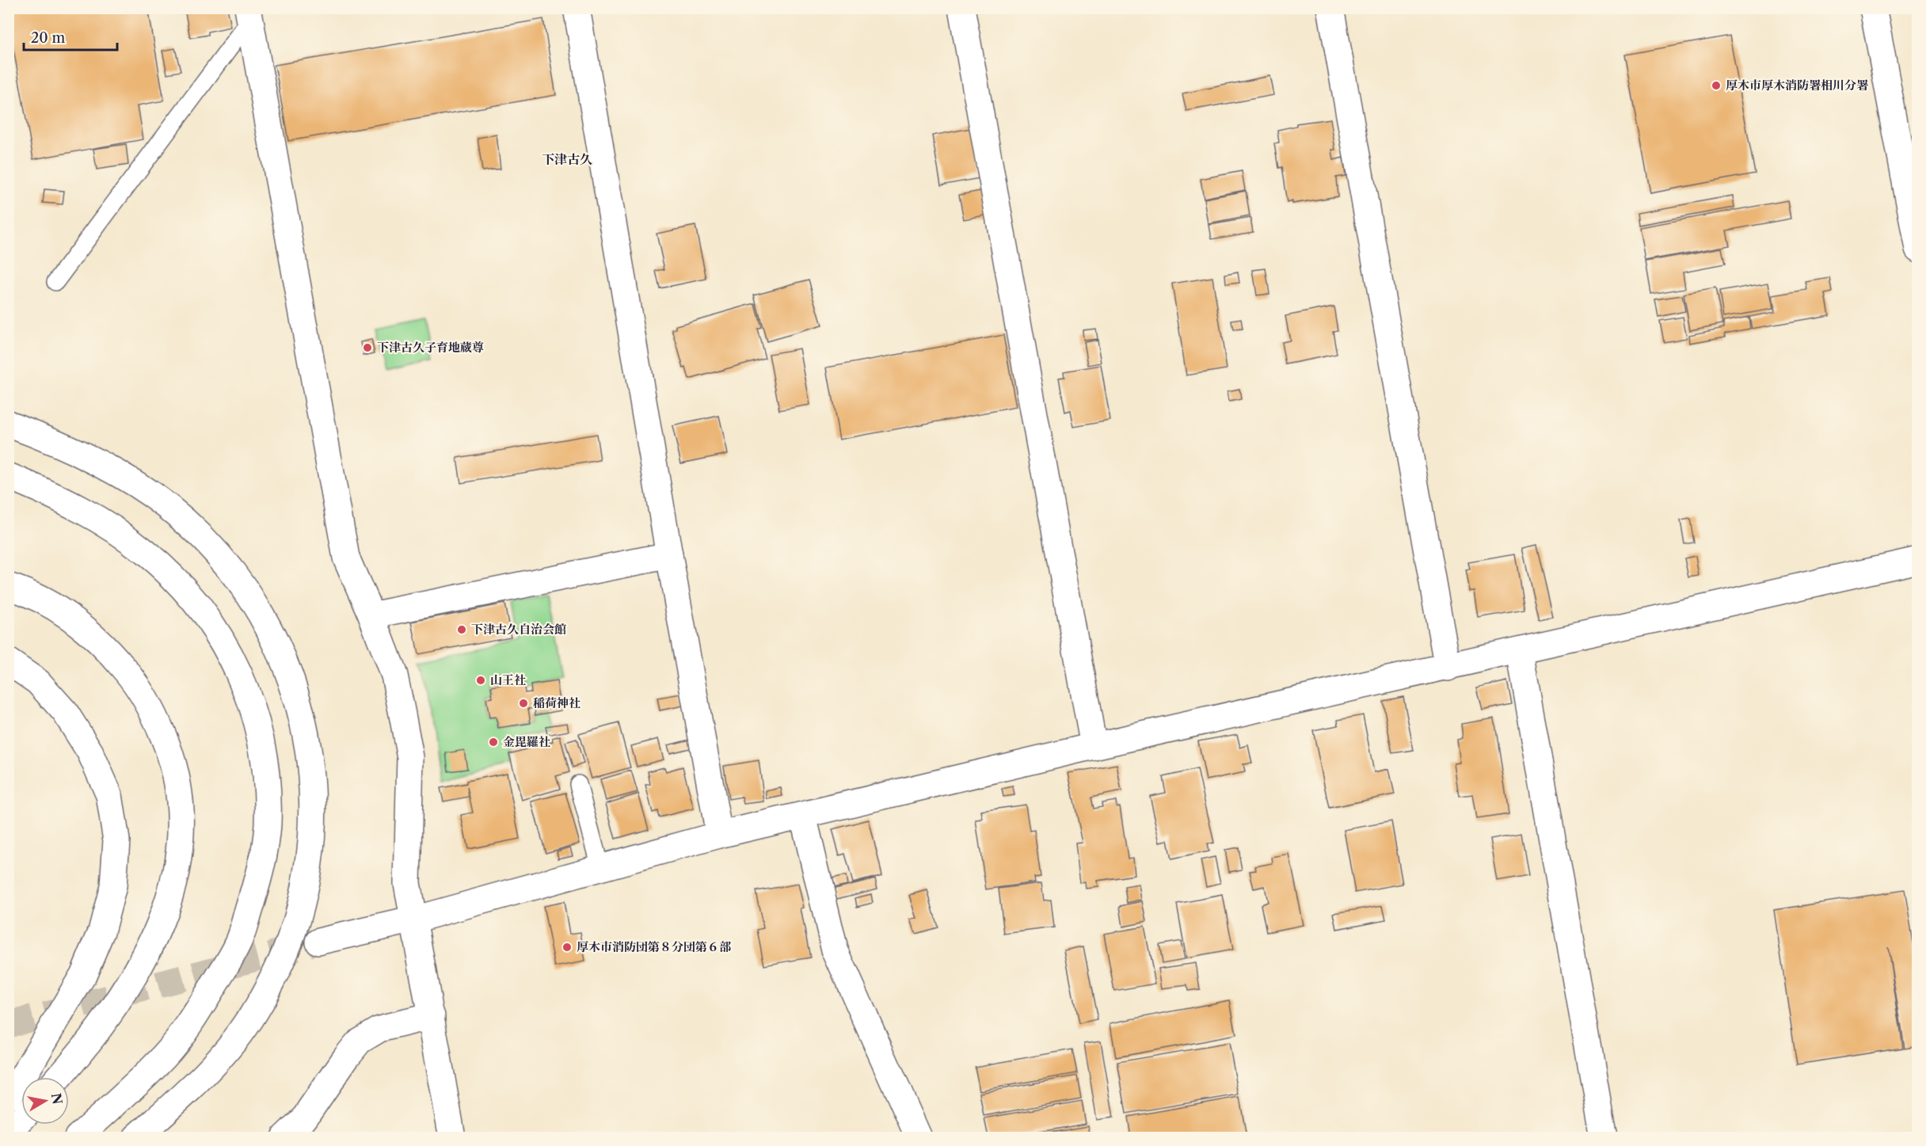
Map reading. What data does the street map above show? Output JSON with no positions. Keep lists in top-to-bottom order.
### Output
{
  "districts": ["下津古久"],
  "places": [
    "厚木市厚木消防署相川分署",
    "下津古久子育地蔵尊",
    "下津古久自治会館",
    "山王社",
    "稲荷神社",
    "金毘羅社",
    "厚木市消防団第８分団第６部"
  ],
  "scale_bar": "20 m",
  "north": "right"
}
